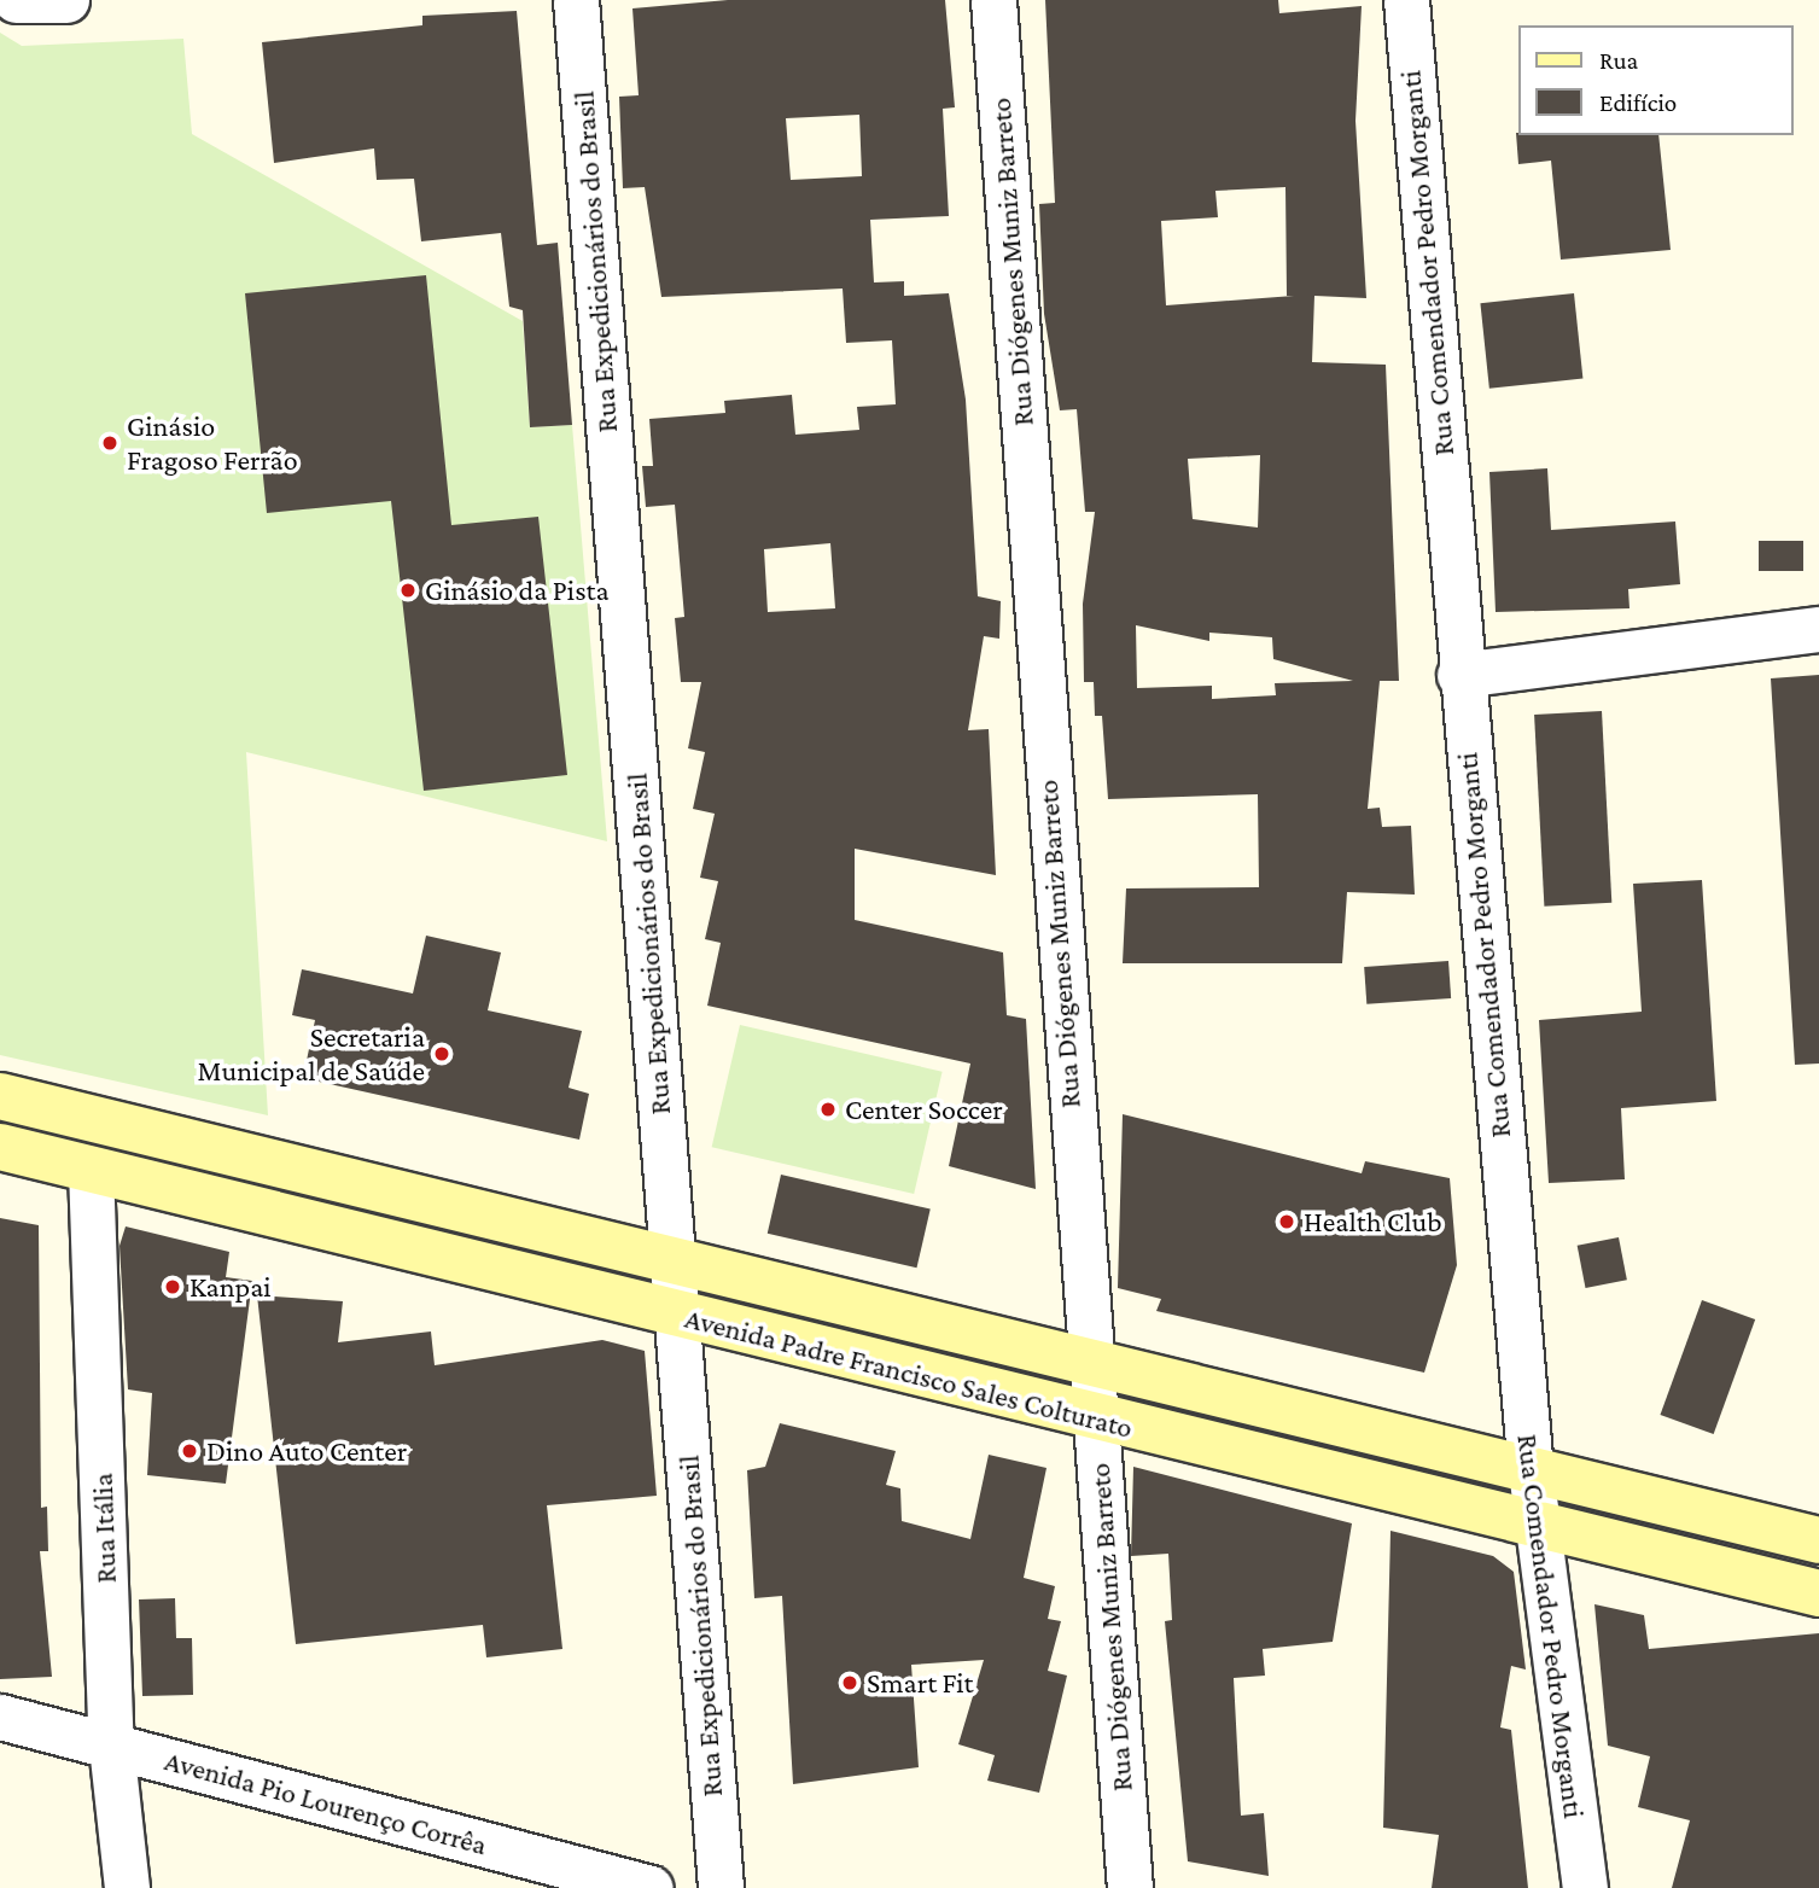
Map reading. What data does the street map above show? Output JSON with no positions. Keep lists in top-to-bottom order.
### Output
{
  "streets": {
    "main road": ["Avenida Padre Francisco Sales Colturato"],
    "street": [
      "Rua Expedicionários do Brasil",
      "Rua Diógenes Muniz Barreto",
      "Rua Comendador Pedro Morganti",
      "Rua Itália",
      "Avenida Pio Lourenço Corrêa"
    ]
  },
  "crossings": [
    ["Rua Expedicionários do Brasil", "Avenida Padre Francisco Sales Colturato"],
    ["Rua Diógenes Muniz Barreto", "Avenida Padre Francisco Sales Colturato"],
    ["Rua Comendador Pedro Morganti", "Avenida Padre Francisco Sales Colturato"],
    ["Avenida Padre Francisco Sales Colturato", "Rua Itália"],
    ["Rua Itália", "Avenida Pio Lourenço Corrêa"]
  ],
  "places": [
    "Ginásio Fragoso Ferrão",
    "Ginásio da Pista",
    "Secretaria Municipal de Saúde",
    "Center Soccer",
    "Health Club",
    "Kanpai",
    "Dino Auto Center",
    "Smart Fit"
  ],
  "legend": ["Rua", "Edifício"]
}
